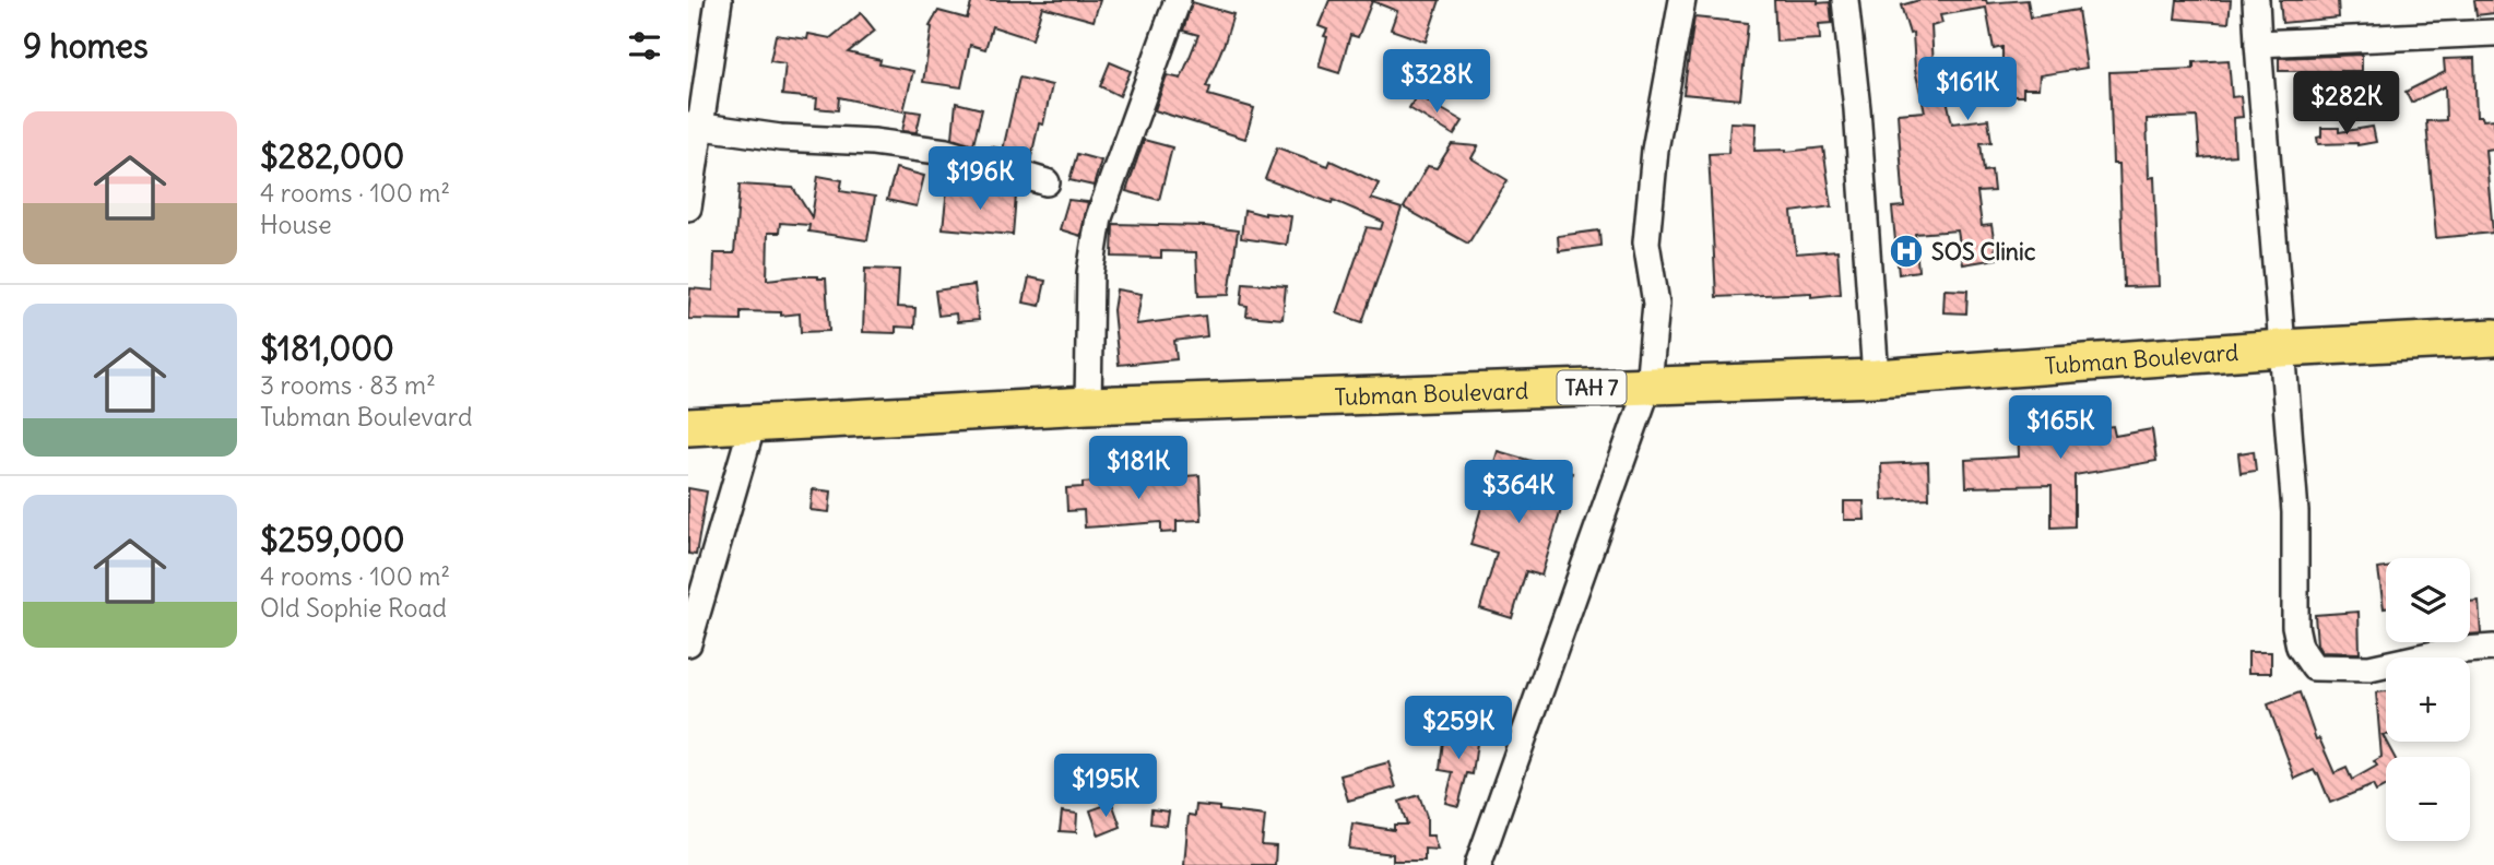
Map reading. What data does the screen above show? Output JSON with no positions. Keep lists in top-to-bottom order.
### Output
{
  "streets": {
    "highway": ["Tubman Boulevard", "TAH 7"]
  },
  "places": {
    "hospital": ["SOS Clinic"]
  },
  "page": {
    "heading": "9 homes",
    "price": [
      "$328K",
      "$161K",
      "$282K",
      "$196K",
      "$165K",
      "$181K",
      "$364K",
      "$259K",
      "$195K"
    ],
    "list": [
      {
        "name": "$282,000",
        "note": "4 rooms · 100 m² · House"
      },
      {
        "name": "$181,000",
        "note": "3 rooms · 83 m² · Tubman Boulevard"
      },
      {
        "name": "$259,000",
        "note": "4 rooms · 100 m² · Old Sophie Road"
      }
    ],
    "map_buttons": ["+", "−"]
  }
}
